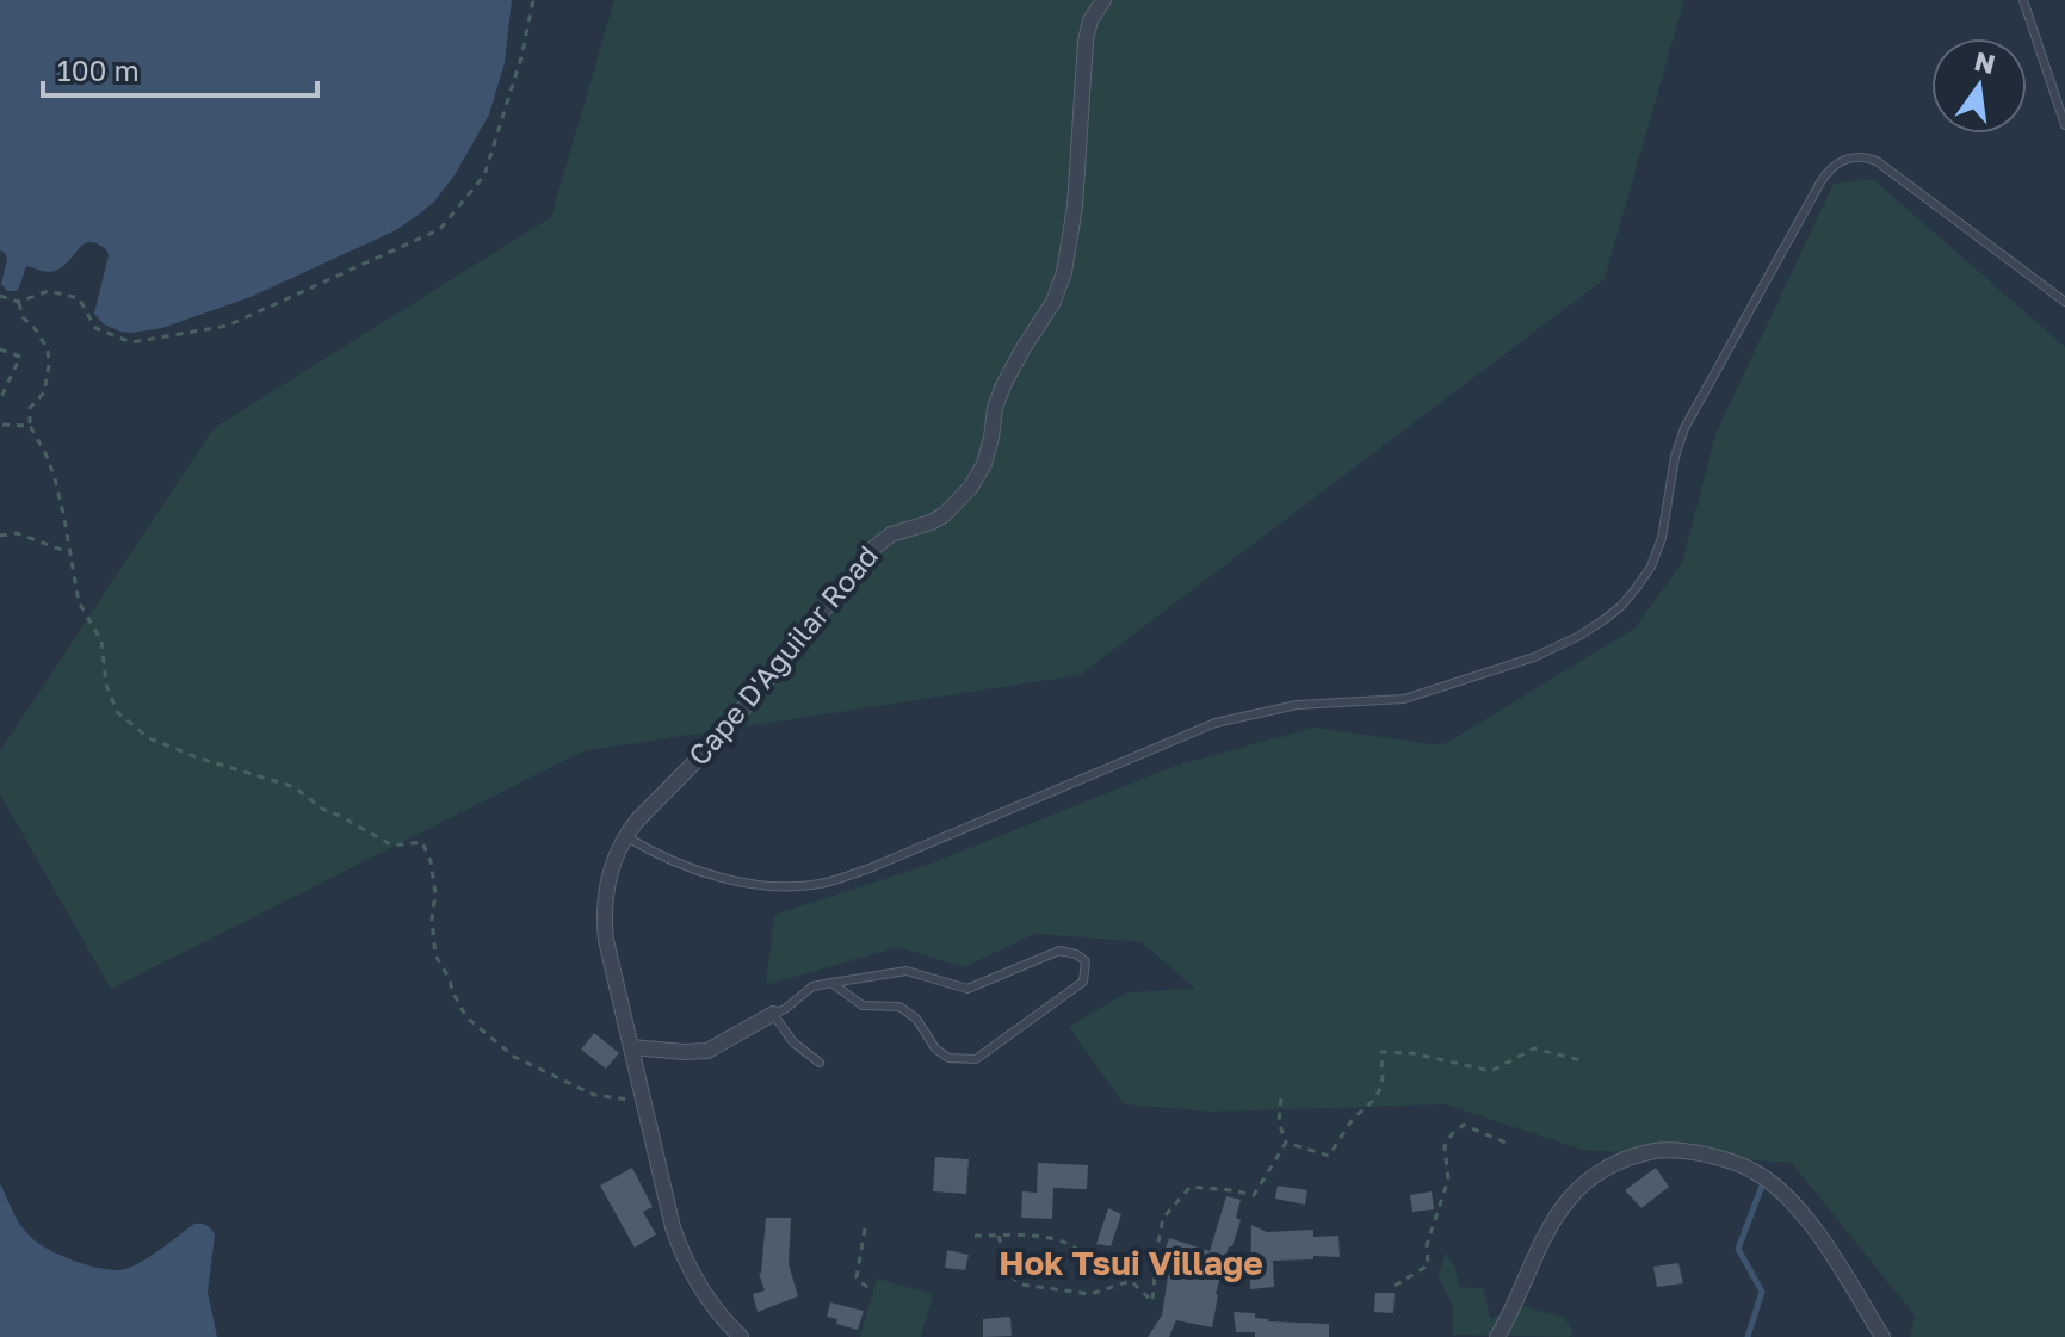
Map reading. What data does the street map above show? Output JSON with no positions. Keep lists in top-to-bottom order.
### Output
{
  "streets": {
    "street": ["Cape D'Aguilar Road"]
  },
  "districts": ["Hok Tsui Village"],
  "scale_bar": "100 m",
  "north": "top"
}
